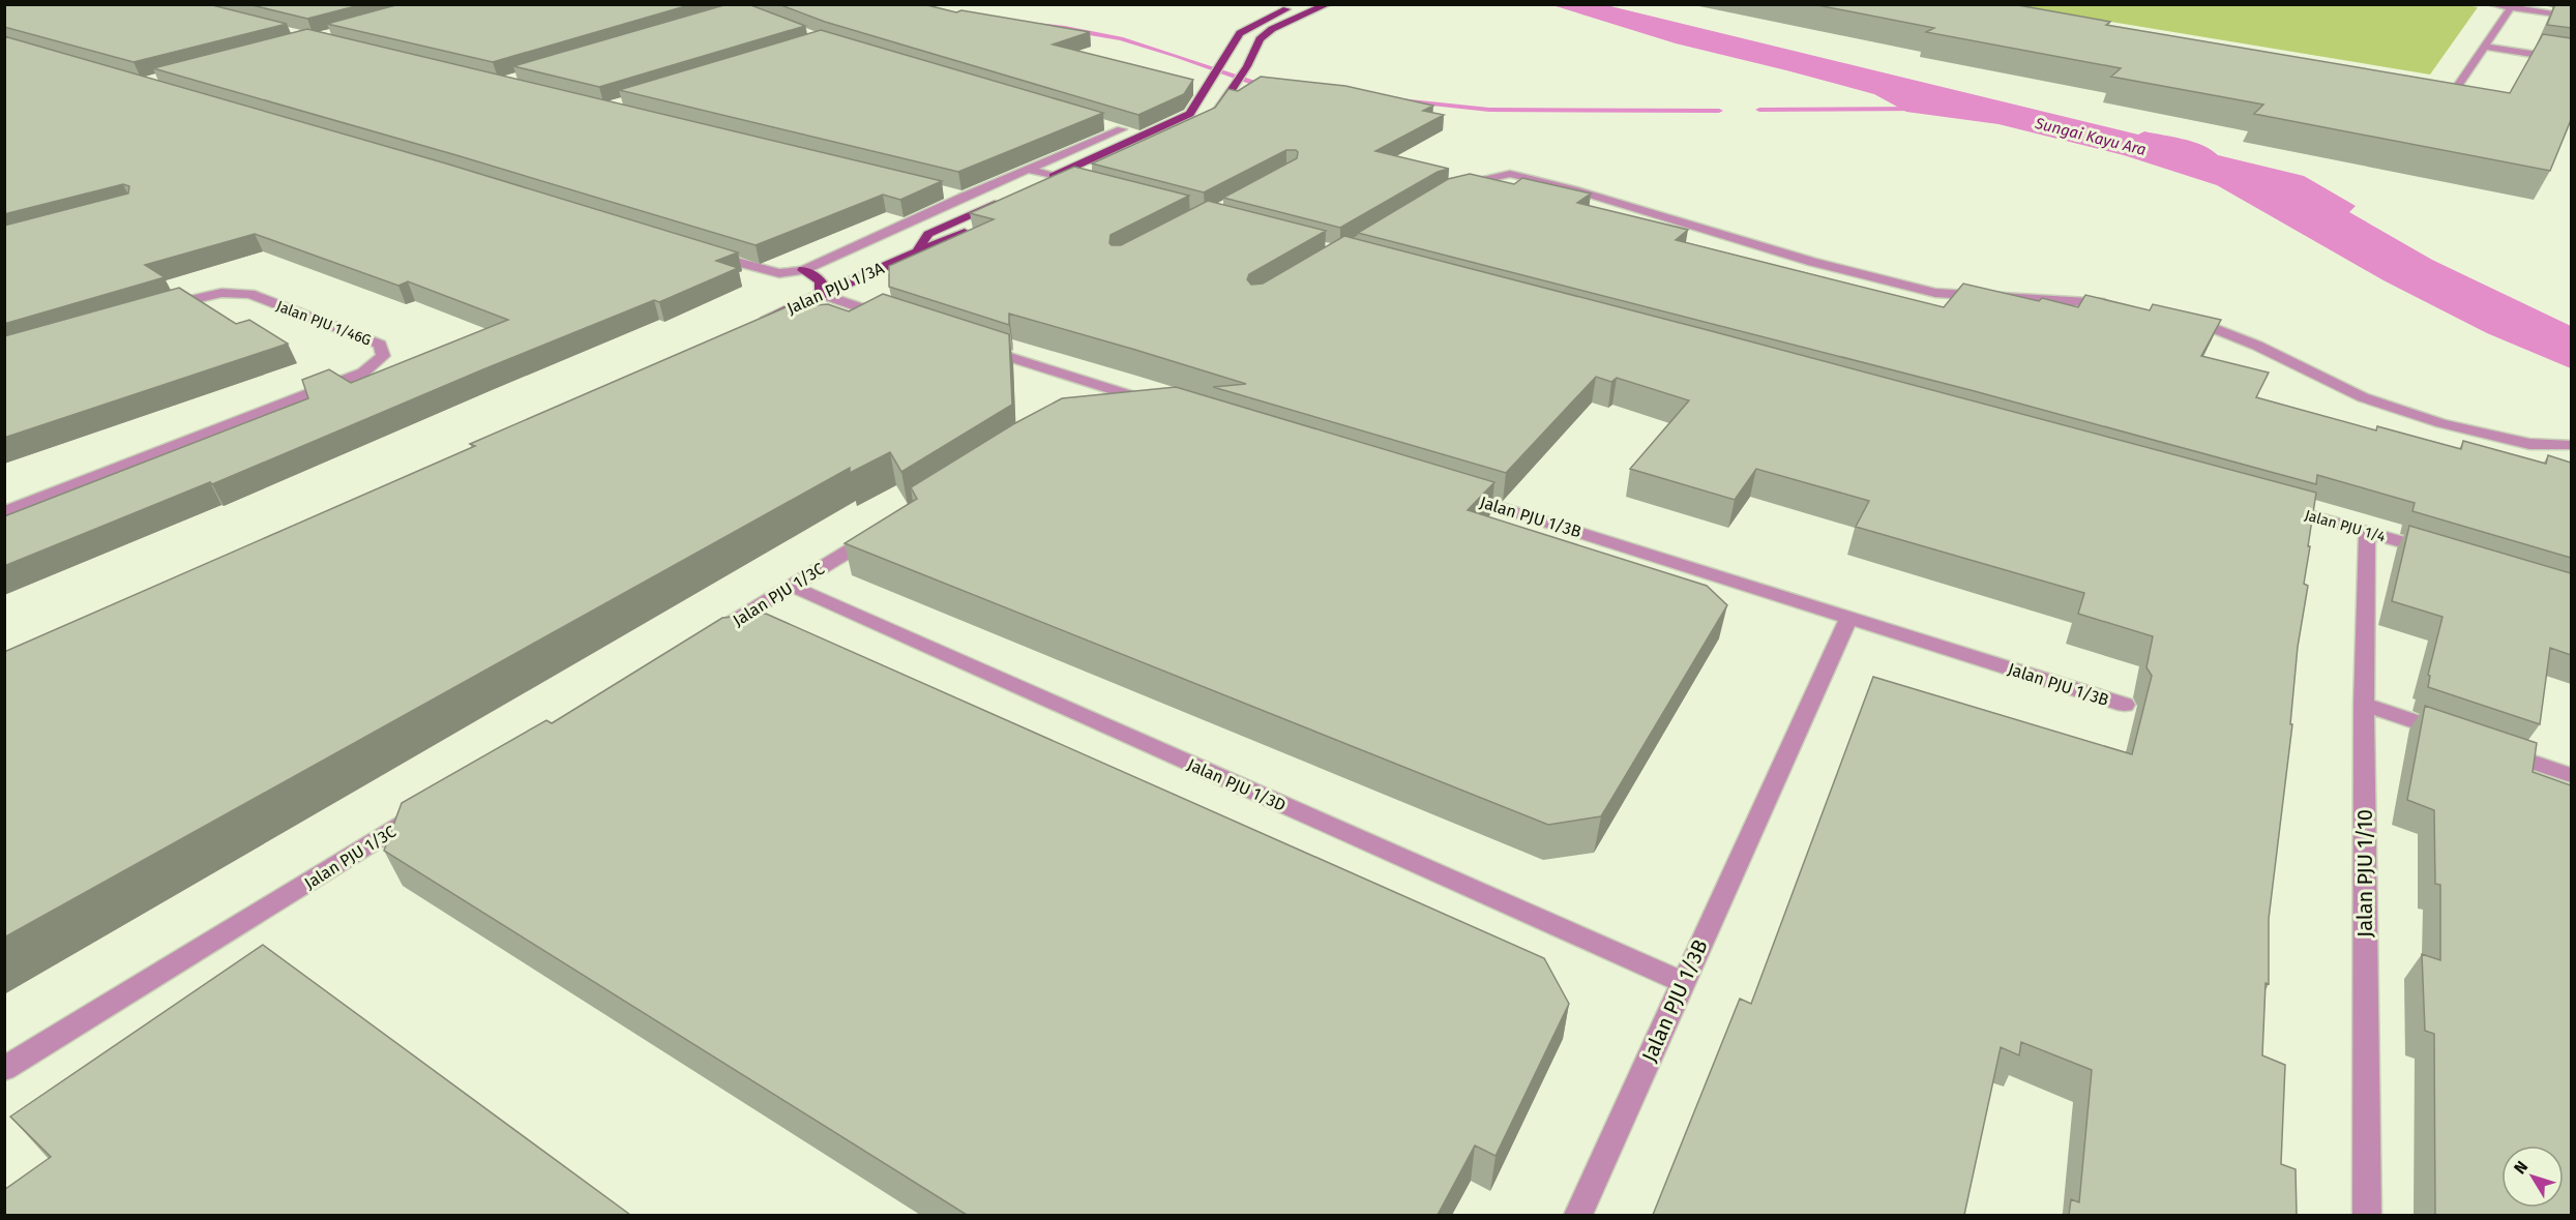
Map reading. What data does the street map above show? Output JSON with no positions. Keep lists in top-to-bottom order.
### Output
{
  "streets": {
    "main road": ["Jalan PJU 1/3A"],
    "street": [
      "Jalan PJU 1/46G",
      "Jalan PJU 1/3B",
      "Jalan PJU 1/4",
      "Jalan PJU 1/3C",
      "Jalan PJU 1/3D",
      "Jalan PJU 1/10"
    ]
  },
  "crossings": [
    ["Jalan PJU 1/3B", "Jalan PJU 1/3D"],
    ["Jalan PJU 1/4", "Jalan PJU 1/10"],
    ["Jalan PJU 1/3C", "Jalan PJU 1/3D"]
  ],
  "water": ["Sungai Kayu Ara"],
  "north": "top left"
}
